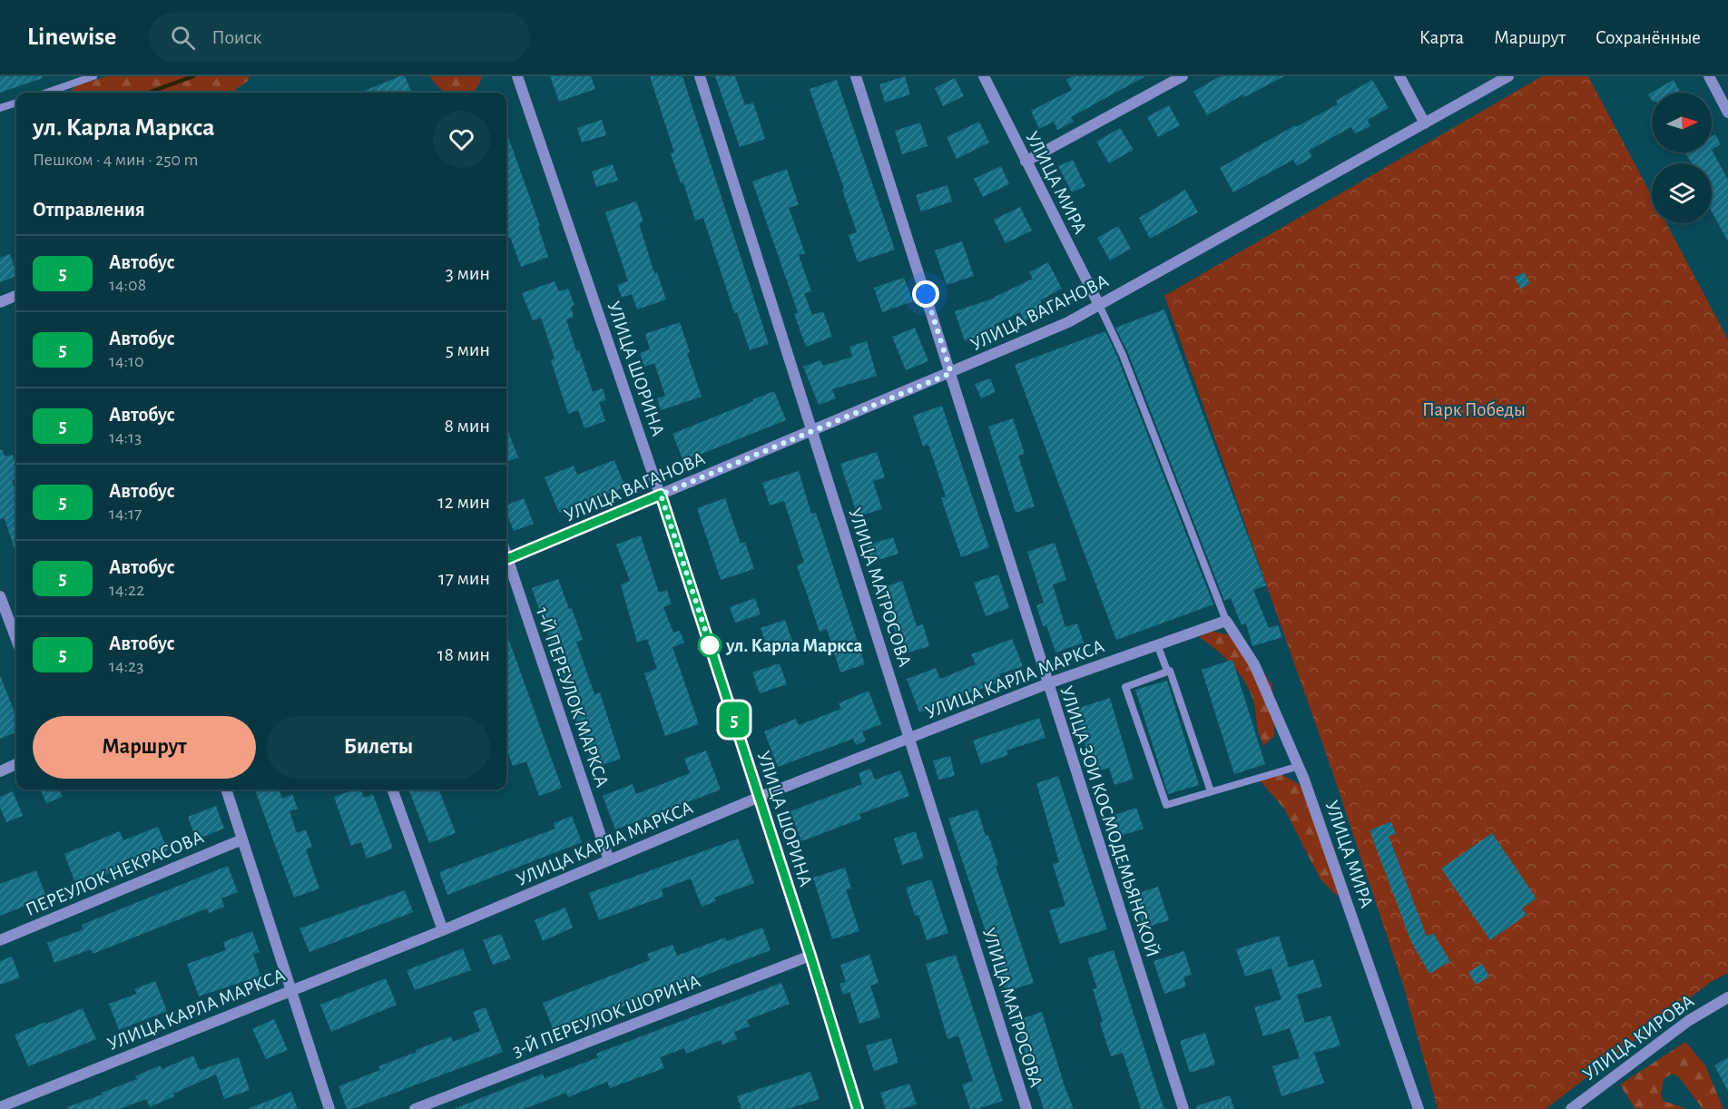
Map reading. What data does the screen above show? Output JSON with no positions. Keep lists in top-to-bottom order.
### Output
{
  "streets": {
    "street": [
      "УЛИЦА МИРА",
      "УЛИЦА ВАГАНОВА",
      "УЛИЦА ШОРИНА",
      "УЛИЦА МАТРОСОВА",
      "УЛИЦА КАРЛА МАРКСА",
      "1-Й ПЕРЕУЛОК МАРКСА",
      "УЛИЦА ЗОИ КОСМОДЕМЬЯНСКОЙ",
      "ПЕРЕУЛОК НЕКРАСОВА",
      "3-Й ПЕРЕУЛОК ШОРИНА",
      "УЛИЦА КИРОВА"
    ]
  },
  "crossings": [
    ["УЛИЦА МИРА", "УЛИЦА ВАГАНОВА"],
    ["УЛИЦА МИРА", "УЛИЦА КАРЛА МАРКСА"],
    ["УЛИЦА ВАГАНОВА", "УЛИЦА ШОРИНА"],
    ["УЛИЦА ВАГАНОВА", "УЛИЦА МАТРОСОВА"],
    ["УЛИЦА ВАГАНОВА", "УЛИЦА ЗОИ КОСМОДЕМЬЯНСКОЙ"],
    ["УЛИЦА ШОРИНА", "УЛИЦА КАРЛА МАРКСА"],
    ["УЛИЦА ШОРИНА", "3-Й ПЕРЕУЛОК ШОРИНА"],
    ["УЛИЦА МАТРОСОВА", "УЛИЦА КАРЛА МАРКСА"],
    ["УЛИЦА КАРЛА МАРКСА", "1-Й ПЕРЕУЛОК МАРКСА"],
    ["УЛИЦА КАРЛА МАРКСА", "УЛИЦА ЗОИ КОСМОДЕМЬЯНСКОЙ"]
  ],
  "parks": ["Парк Победы"],
  "places": ["ул. Карла Маркса"],
  "lines": ["bus line 5"],
  "north": "right",
  "page": {
    "header": "Linewise",
    "search": "Поиск",
    "nav": ["Карта", "Маршрут", "Сохранённые"],
    "on_map": "5",
    "heading": [
      ["ул. Карла Маркса", "Пешком · 4 мин · 250 m"],
      "Отправления"
    ],
    "list": [
      {
        "mark": "5",
        "name": "Автобус",
        "note": "14:08",
        "value": "3 мин"
      },
      {
        "mark": "5",
        "name": "Автобус",
        "note": "14:10",
        "value": "5 мин"
      },
      {
        "mark": "5",
        "name": "Автобус",
        "note": "14:13",
        "value": "8 мин"
      },
      {
        "mark": "5",
        "name": "Автобус",
        "note": "14:17",
        "value": "12 мин"
      },
      {
        "mark": "5",
        "name": "Автобус",
        "note": "14:22",
        "value": "17 мин"
      },
      {
        "mark": "5",
        "name": "Автобус",
        "note": "14:23",
        "value": "18 мин"
      }
    ],
    "buttons": ["Маршрут", "Билеты"]
  }
}
